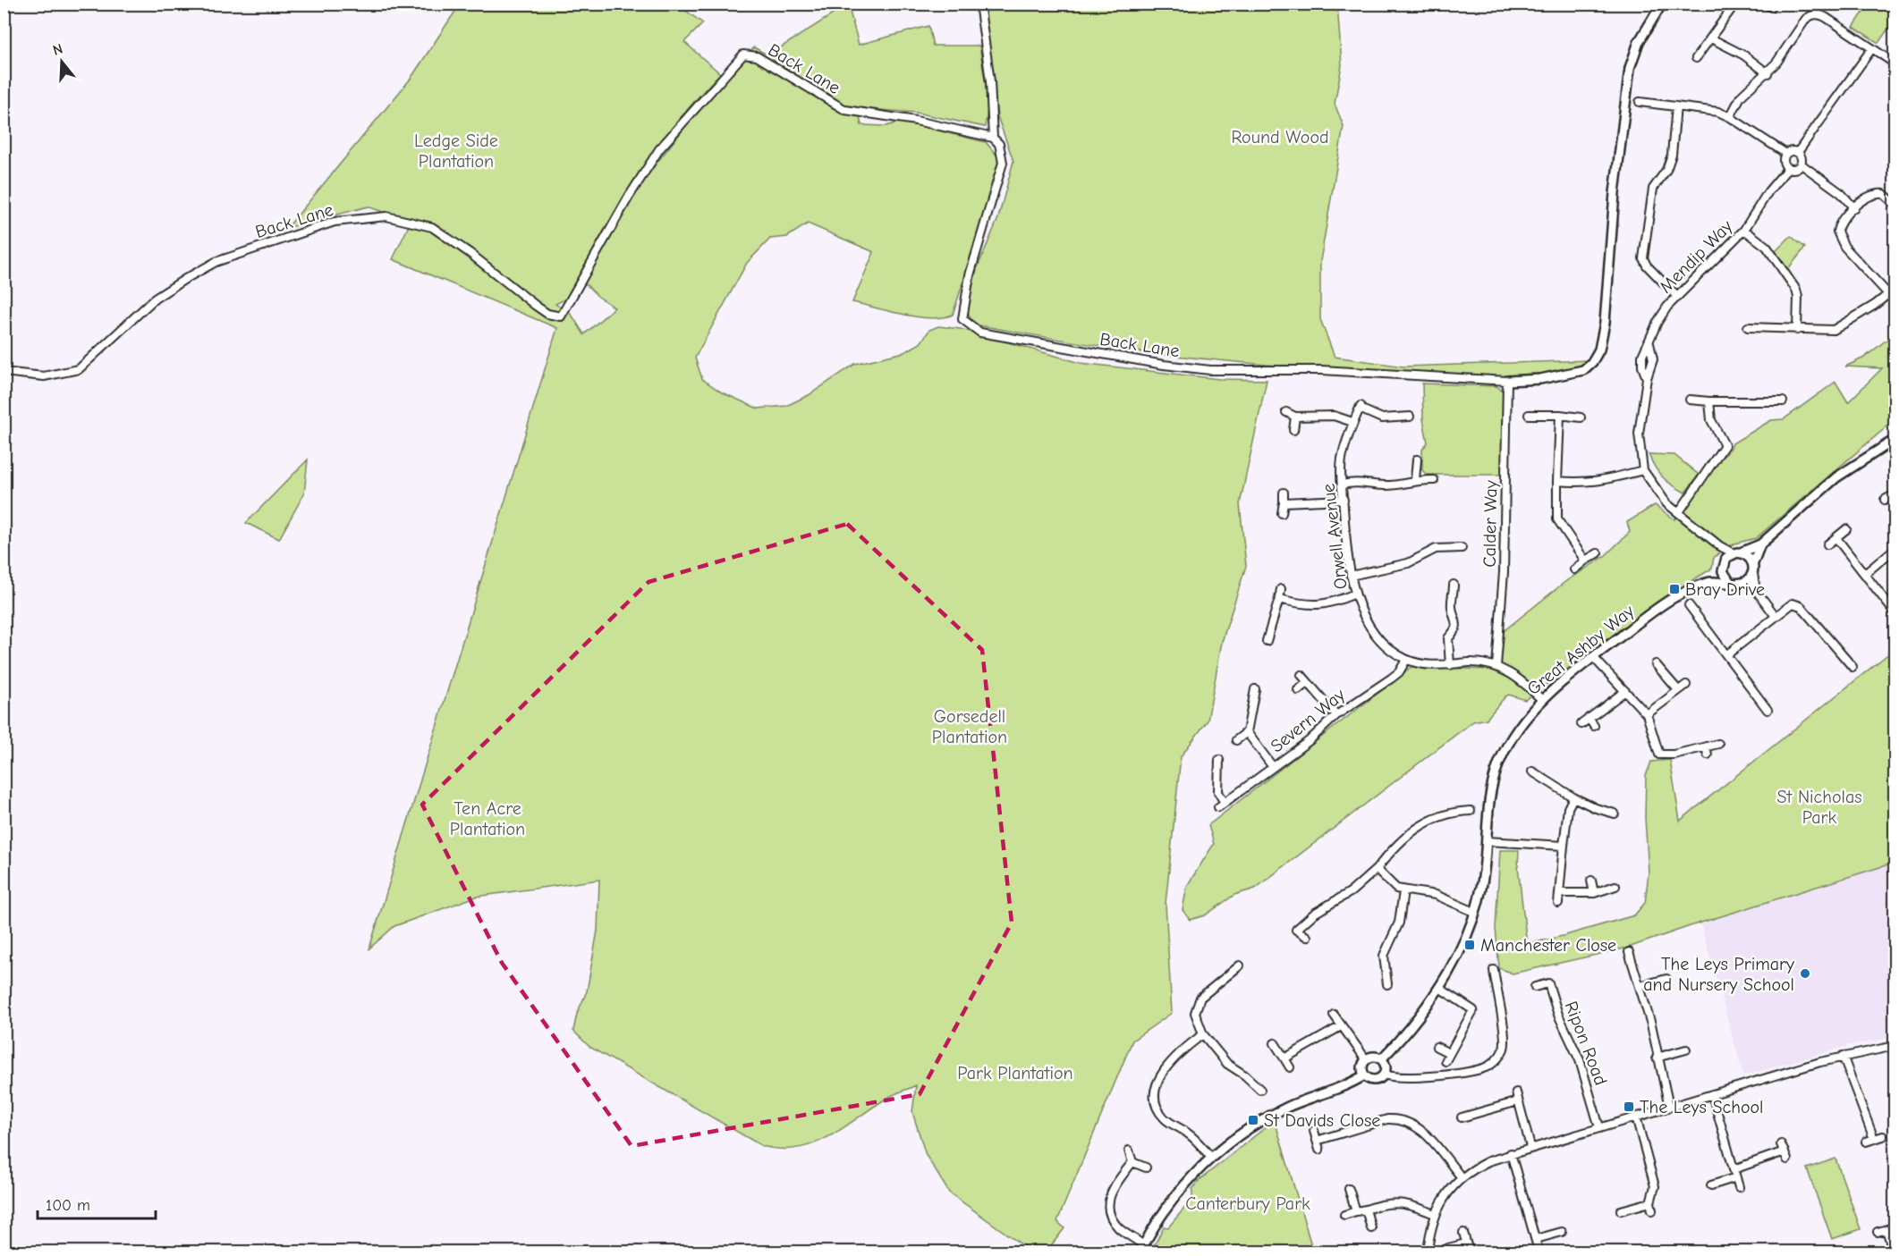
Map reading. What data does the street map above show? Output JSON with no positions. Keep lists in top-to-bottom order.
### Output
{
  "streets": {
    "street": [
      "Back Lane",
      "Mendip Way",
      "Calder Way",
      "Orwell Avenue",
      "Great Ashby Way",
      "Severn Way",
      "Ripon Road"
    ]
  },
  "crossings": [
    ["Back Lane", "Calder Way"],
    ["Calder Way", "Orwell Avenue"],
    ["Orwell Avenue", "Great Ashby Way"],
    ["Orwell Avenue", "Severn Way"]
  ],
  "parks": [
    "Round Wood",
    "Ledge Side Plantation",
    "Gorsedell Plantation",
    "St Nicholas Park",
    "Ten Acre Plantation",
    "Park Plantation",
    "Canterbury Park"
  ],
  "places": {
    "transit": [
      "Bray Drive",
      "Manchester Close",
      "The Leys School",
      "St Davids Close"
    ],
    "other": ["The Leys Primary and Nursery School"]
  },
  "scale_bar": "100 m",
  "north": "top"
}
